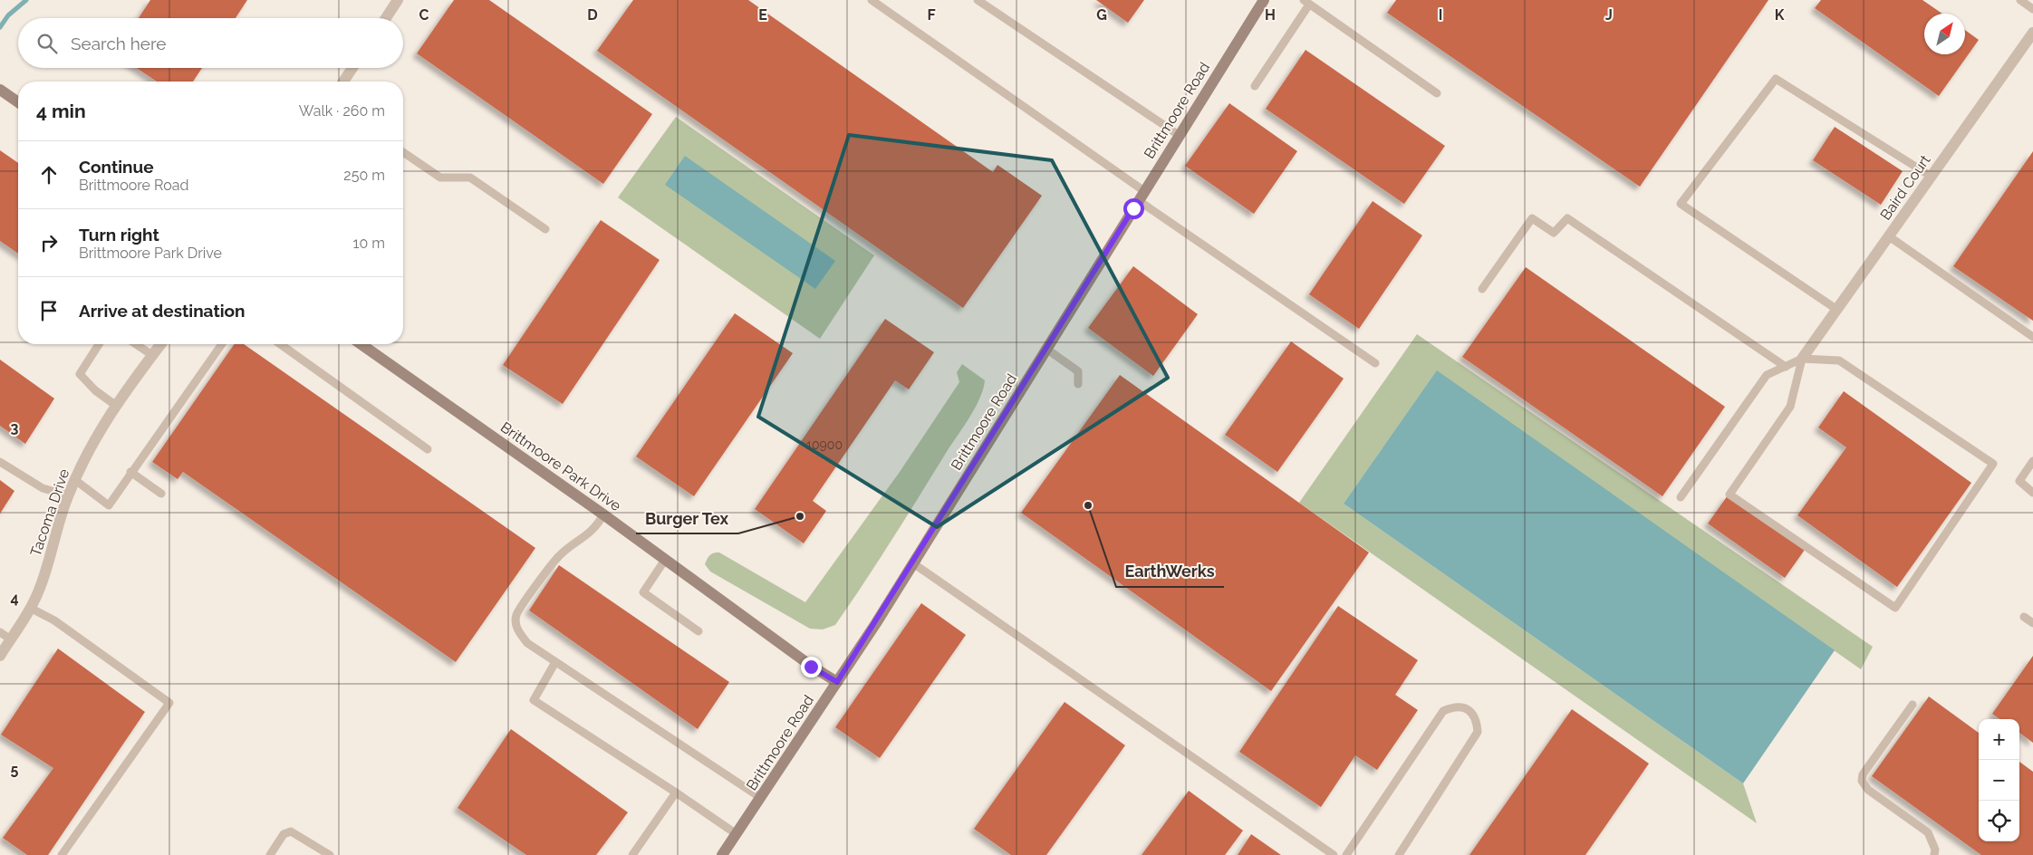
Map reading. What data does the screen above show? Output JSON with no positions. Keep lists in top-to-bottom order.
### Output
{
  "streets": {
    "main road": ["Brittmoore Road", "Brittmoore Park Drive"],
    "street": ["Baird Court", "Tacoma Drive"]
  },
  "crossings": [
    ["Brittmoore Road", "Brittmoore Park Drive"]
  ],
  "places": ["EarthWerks", "Burger Tex"],
  "house_numbers": ["10900"],
  "north": "top right",
  "page": {
    "search": "Search here",
    "heading": ["4 min", "Walk · 260 m"],
    "list": [
      ["Continue", "Brittmoore Road", "250 m"],
      ["Turn right", "Brittmoore Park Drive", "10 m"],
      "Arrive at destination"
    ],
    "map_buttons": ["+", "−"]
  },
  "grid": {
    "columns": [
      "C",
      "D",
      "E",
      "F",
      "G",
      "H",
      "I",
      "J",
      "K"
    ],
    "rows": ["3", "4", "5"]
  }
}
